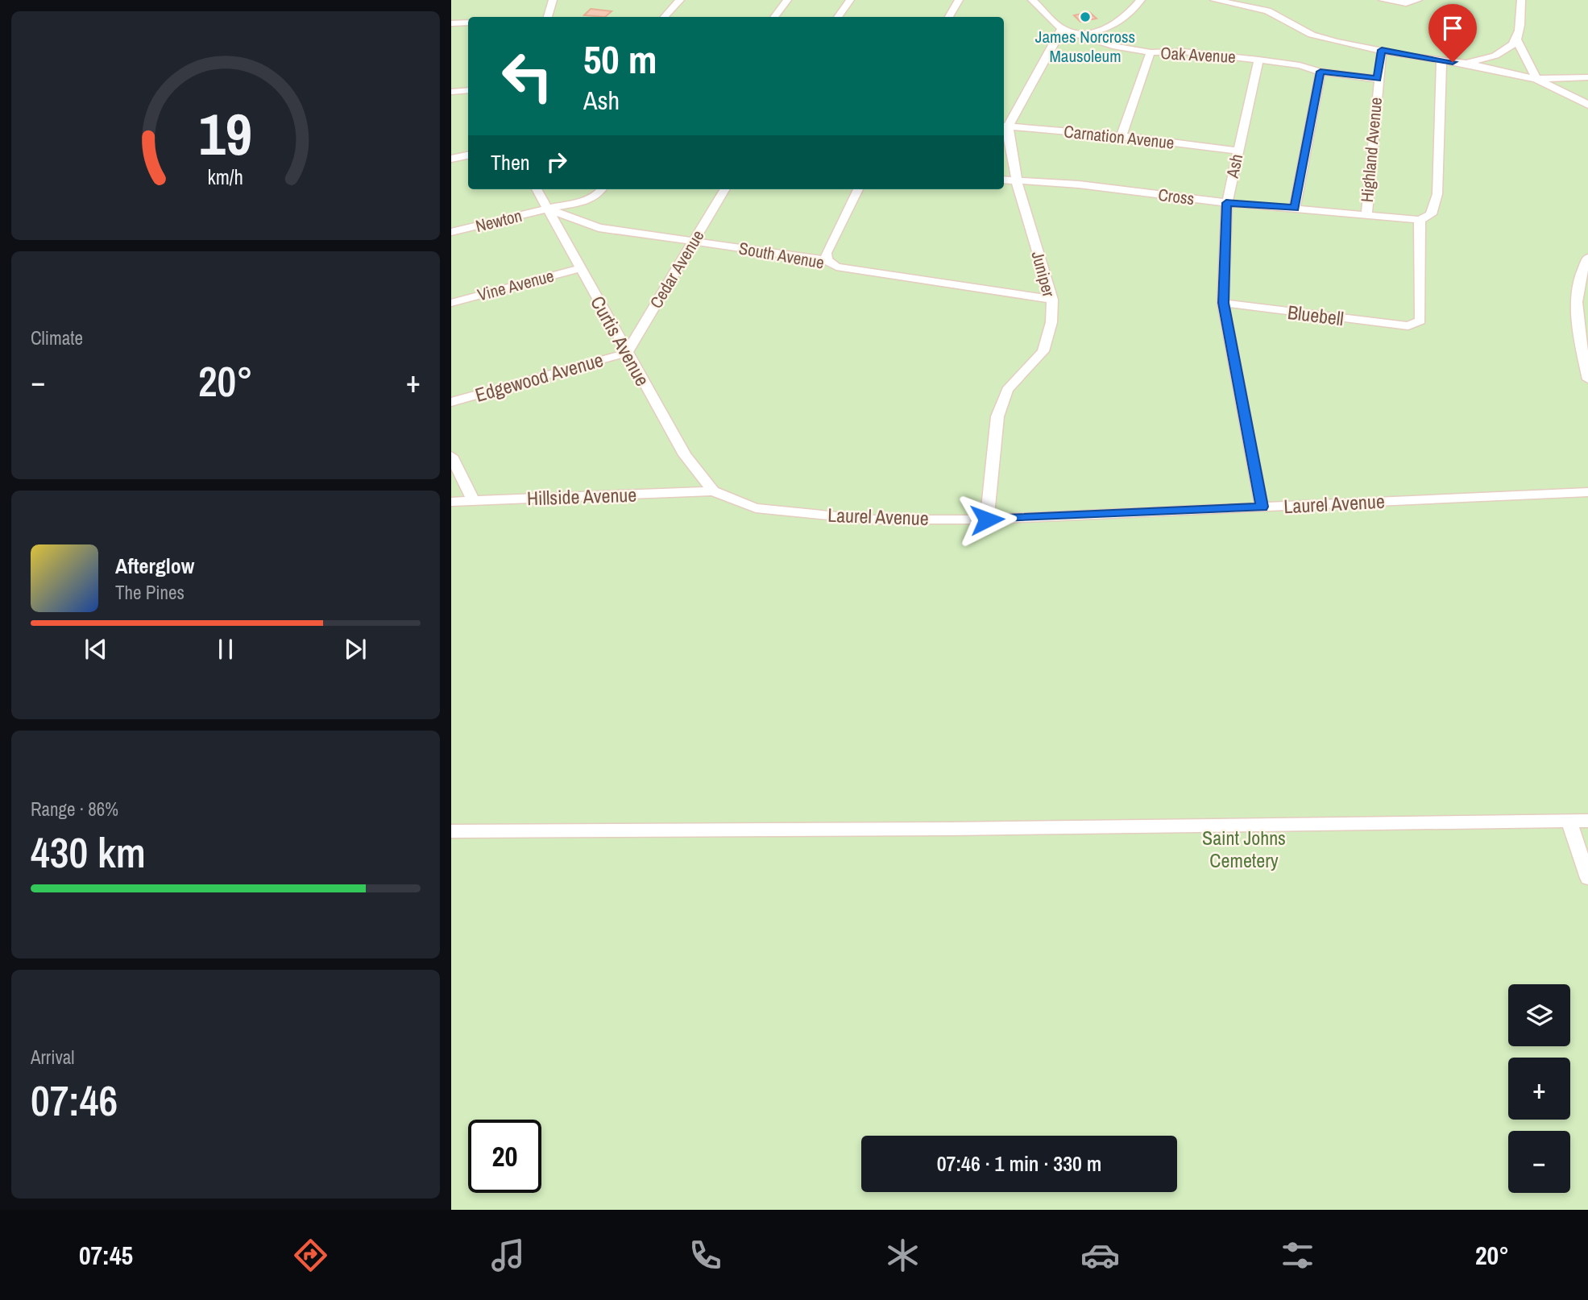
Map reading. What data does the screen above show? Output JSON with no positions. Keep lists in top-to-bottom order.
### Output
{
  "streets": {
    "lane": [
      "Oak Avenue",
      "Carnation Avenue",
      "Highland Avenue",
      "Ash",
      "Cross",
      "Newton",
      "South Avenue",
      "Cedar Avenue",
      "Juniper",
      "Vine Avenue",
      "Bluebell",
      "Curtis Avenue",
      "Edgewood Avenue",
      "Hillside Avenue",
      "Laurel Avenue"
    ]
  },
  "crossings": [
    ["Oak Avenue", "Highland Avenue"],
    ["Oak Avenue", "Ash"],
    ["Carnation Avenue", "Ash"],
    ["Carnation Avenue", "Juniper"],
    ["Highland Avenue", "Cross"],
    ["Ash", "Cross"],
    ["Ash", "Bluebell"],
    ["Ash", "Laurel Avenue"],
    ["Cross", "Juniper"],
    ["Cross", "Bluebell"],
    ["Newton", "South Avenue"],
    ["Newton", "Curtis Avenue"],
    ["South Avenue", "Cedar Avenue"],
    ["South Avenue", "Juniper"],
    ["South Avenue", "Curtis Avenue"],
    ["Cedar Avenue", "Curtis Avenue"],
    ["Cedar Avenue", "Edgewood Avenue"],
    ["Juniper", "Laurel Avenue"],
    ["Vine Avenue", "Curtis Avenue"],
    ["Curtis Avenue", "Edgewood Avenue"],
    ["Curtis Avenue", "Hillside Avenue"],
    ["Curtis Avenue", "Laurel Avenue"],
    ["Hillside Avenue", "Laurel Avenue"]
  ],
  "parks": ["Saint Johns Cemetery"],
  "places": ["James Norcross Mausoleum"],
  "page": {
    "turn": ["50 m", "Ash"],
    "then": "Then",
    "tile": [
      "Climate",
      ["Range · 86%", "430 km"],
      ["Arrival", "07:46"]
    ],
    "heat": ["−", "20°", "+"],
    "song": ["Afterglow", "The Pines"],
    "map_buttons": ["+", "−"],
    "limit": "20",
    "trip": "07:46 · 1 min · 330 m",
    "tabs": ["07:45", "20°"],
    "gauge": ["19", "km/h"]
  }
}
